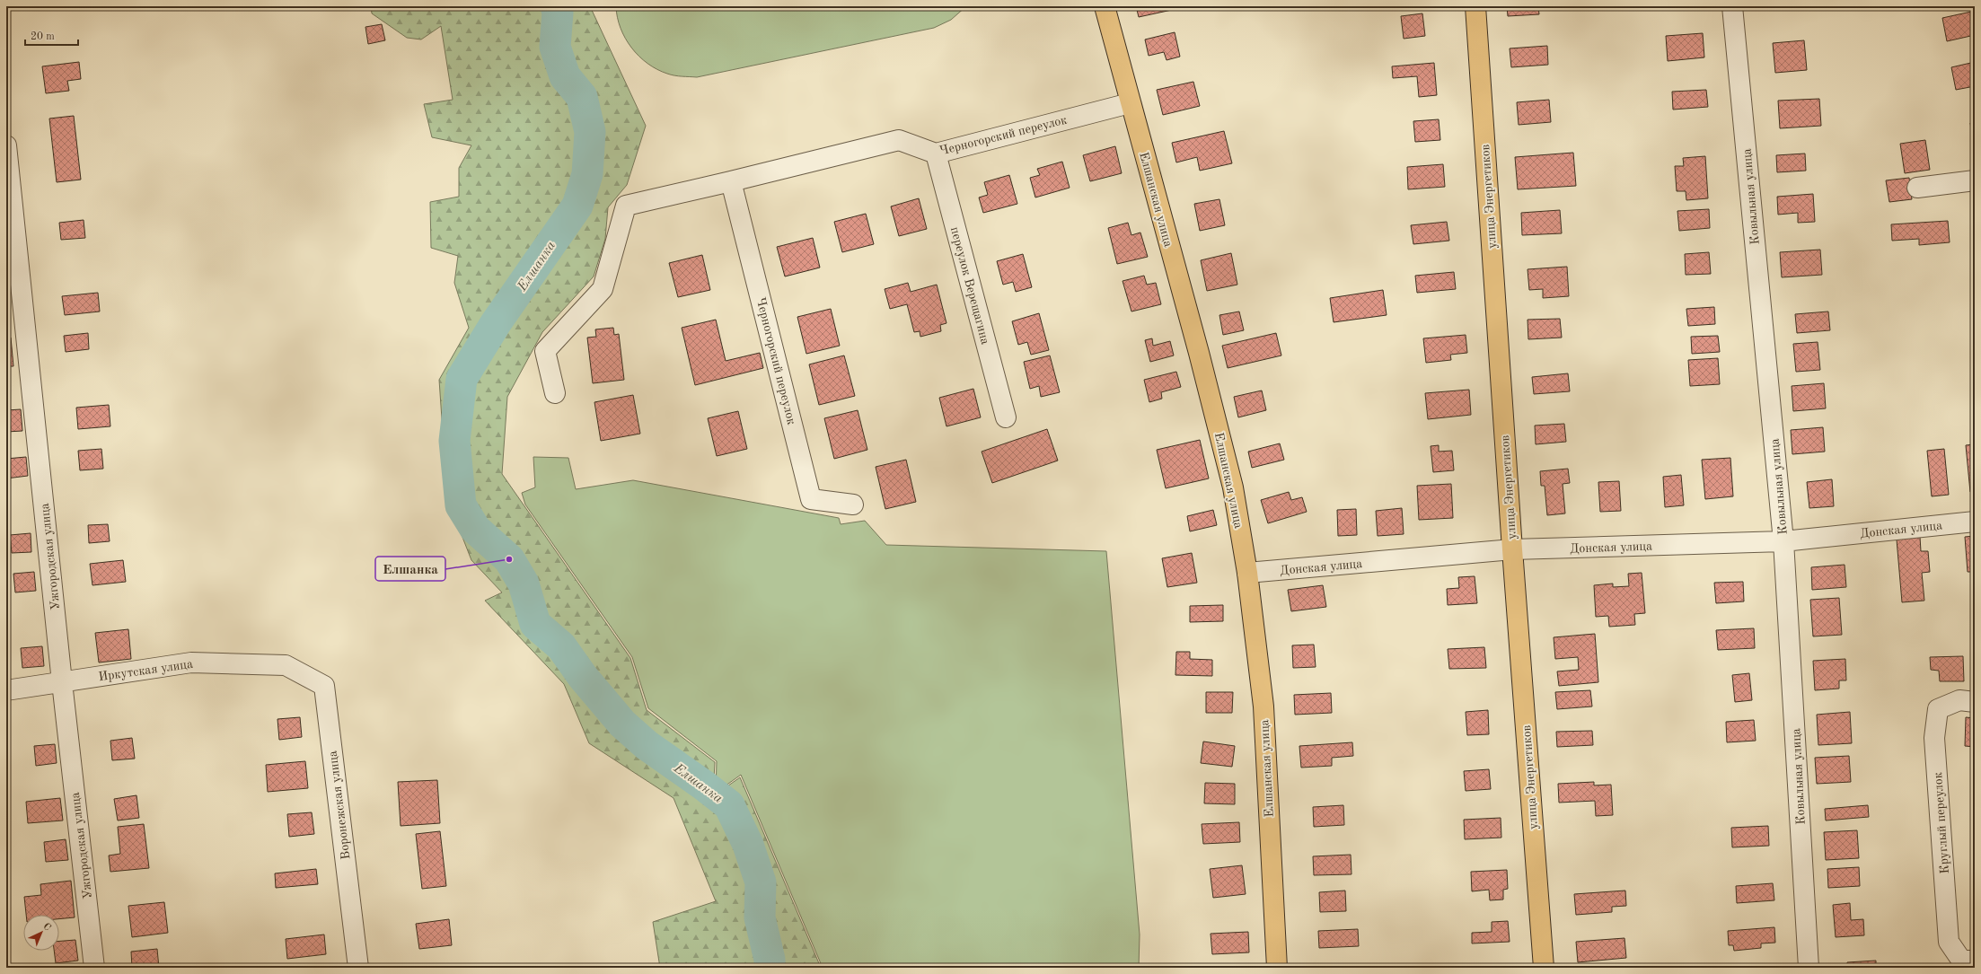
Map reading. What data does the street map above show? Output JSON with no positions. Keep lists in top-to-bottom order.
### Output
{
  "streets": {
    "main road": ["улица Энергетиков", "Елшанская улица"],
    "street": [
      "Черногорский переулок",
      "Ковыльная улица",
      "переулок Верещагина",
      "Донская улица",
      "Ужгородская улица",
      "Иркутская улица",
      "Воронежская улица",
      "Круглый переулок"
    ]
  },
  "crossings": [
    ["Черногорский переулок", "Елшанская улица"],
    ["Черногорский переулок", "переулок Верещагина"],
    ["улица Энергетиков", "Донская улица"],
    ["Ковыльная улица", "Донская улица"],
    ["Елшанская улица", "Донская улица"],
    ["Ужгородская улица", "Иркутская улица"],
    ["Иркутская улица", "Воронежская улица"]
  ],
  "water": ["Елшанка"],
  "places": ["Елшанка"],
  "scale_bar": "20 m",
  "north": "top right"
}
